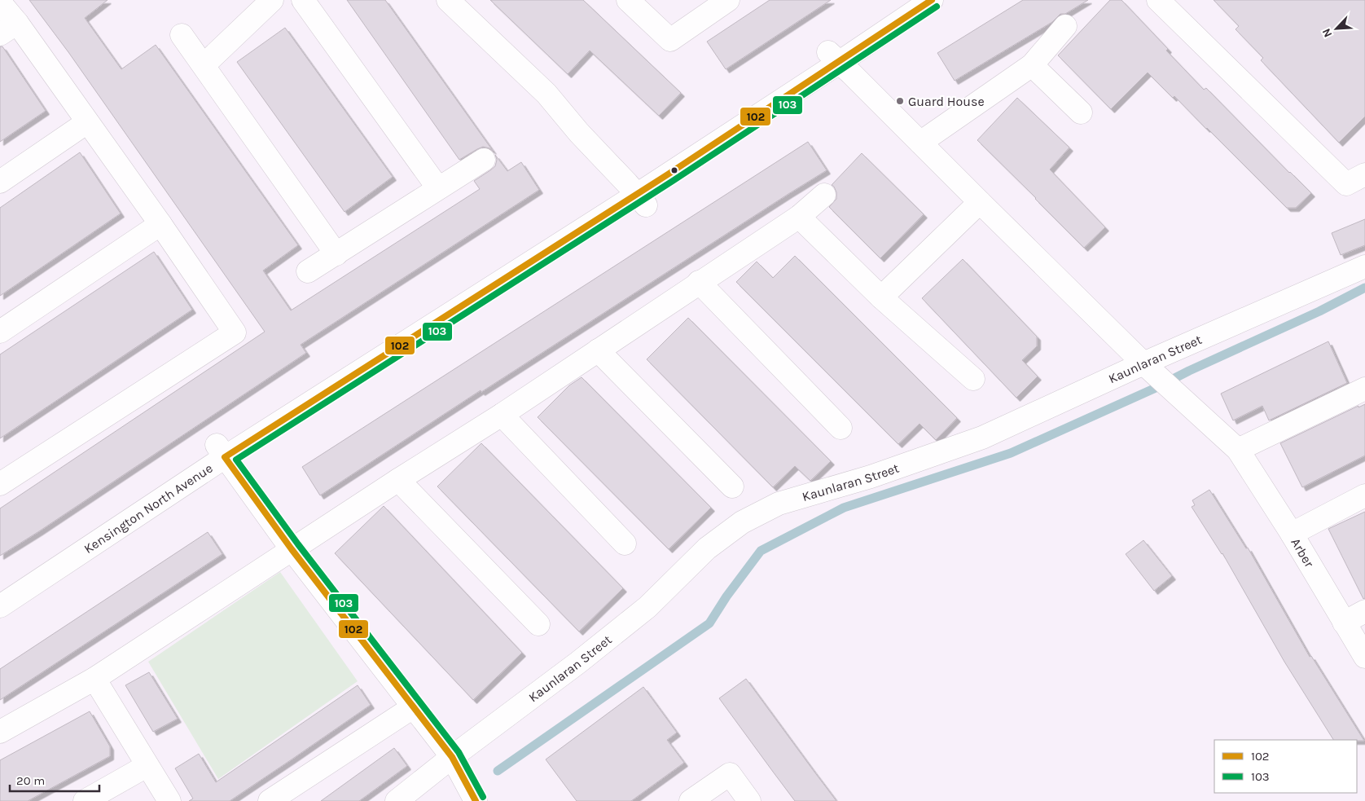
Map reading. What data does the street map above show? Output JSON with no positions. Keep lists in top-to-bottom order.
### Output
{
  "streets": {
    "street": ["Kaunlaran Street", "Kensington North Avenue", "Arber"]
  },
  "crossings": [
    ["Kaunlaran Street", "Arber"],
    ["Kensington North Avenue", "Arber"]
  ],
  "places": ["Guard House"],
  "lines": ["transit line 102", "transit line 103"],
  "legend": ["102", "103"],
  "scale_bar": "20 m",
  "north": "bottom left"
}
